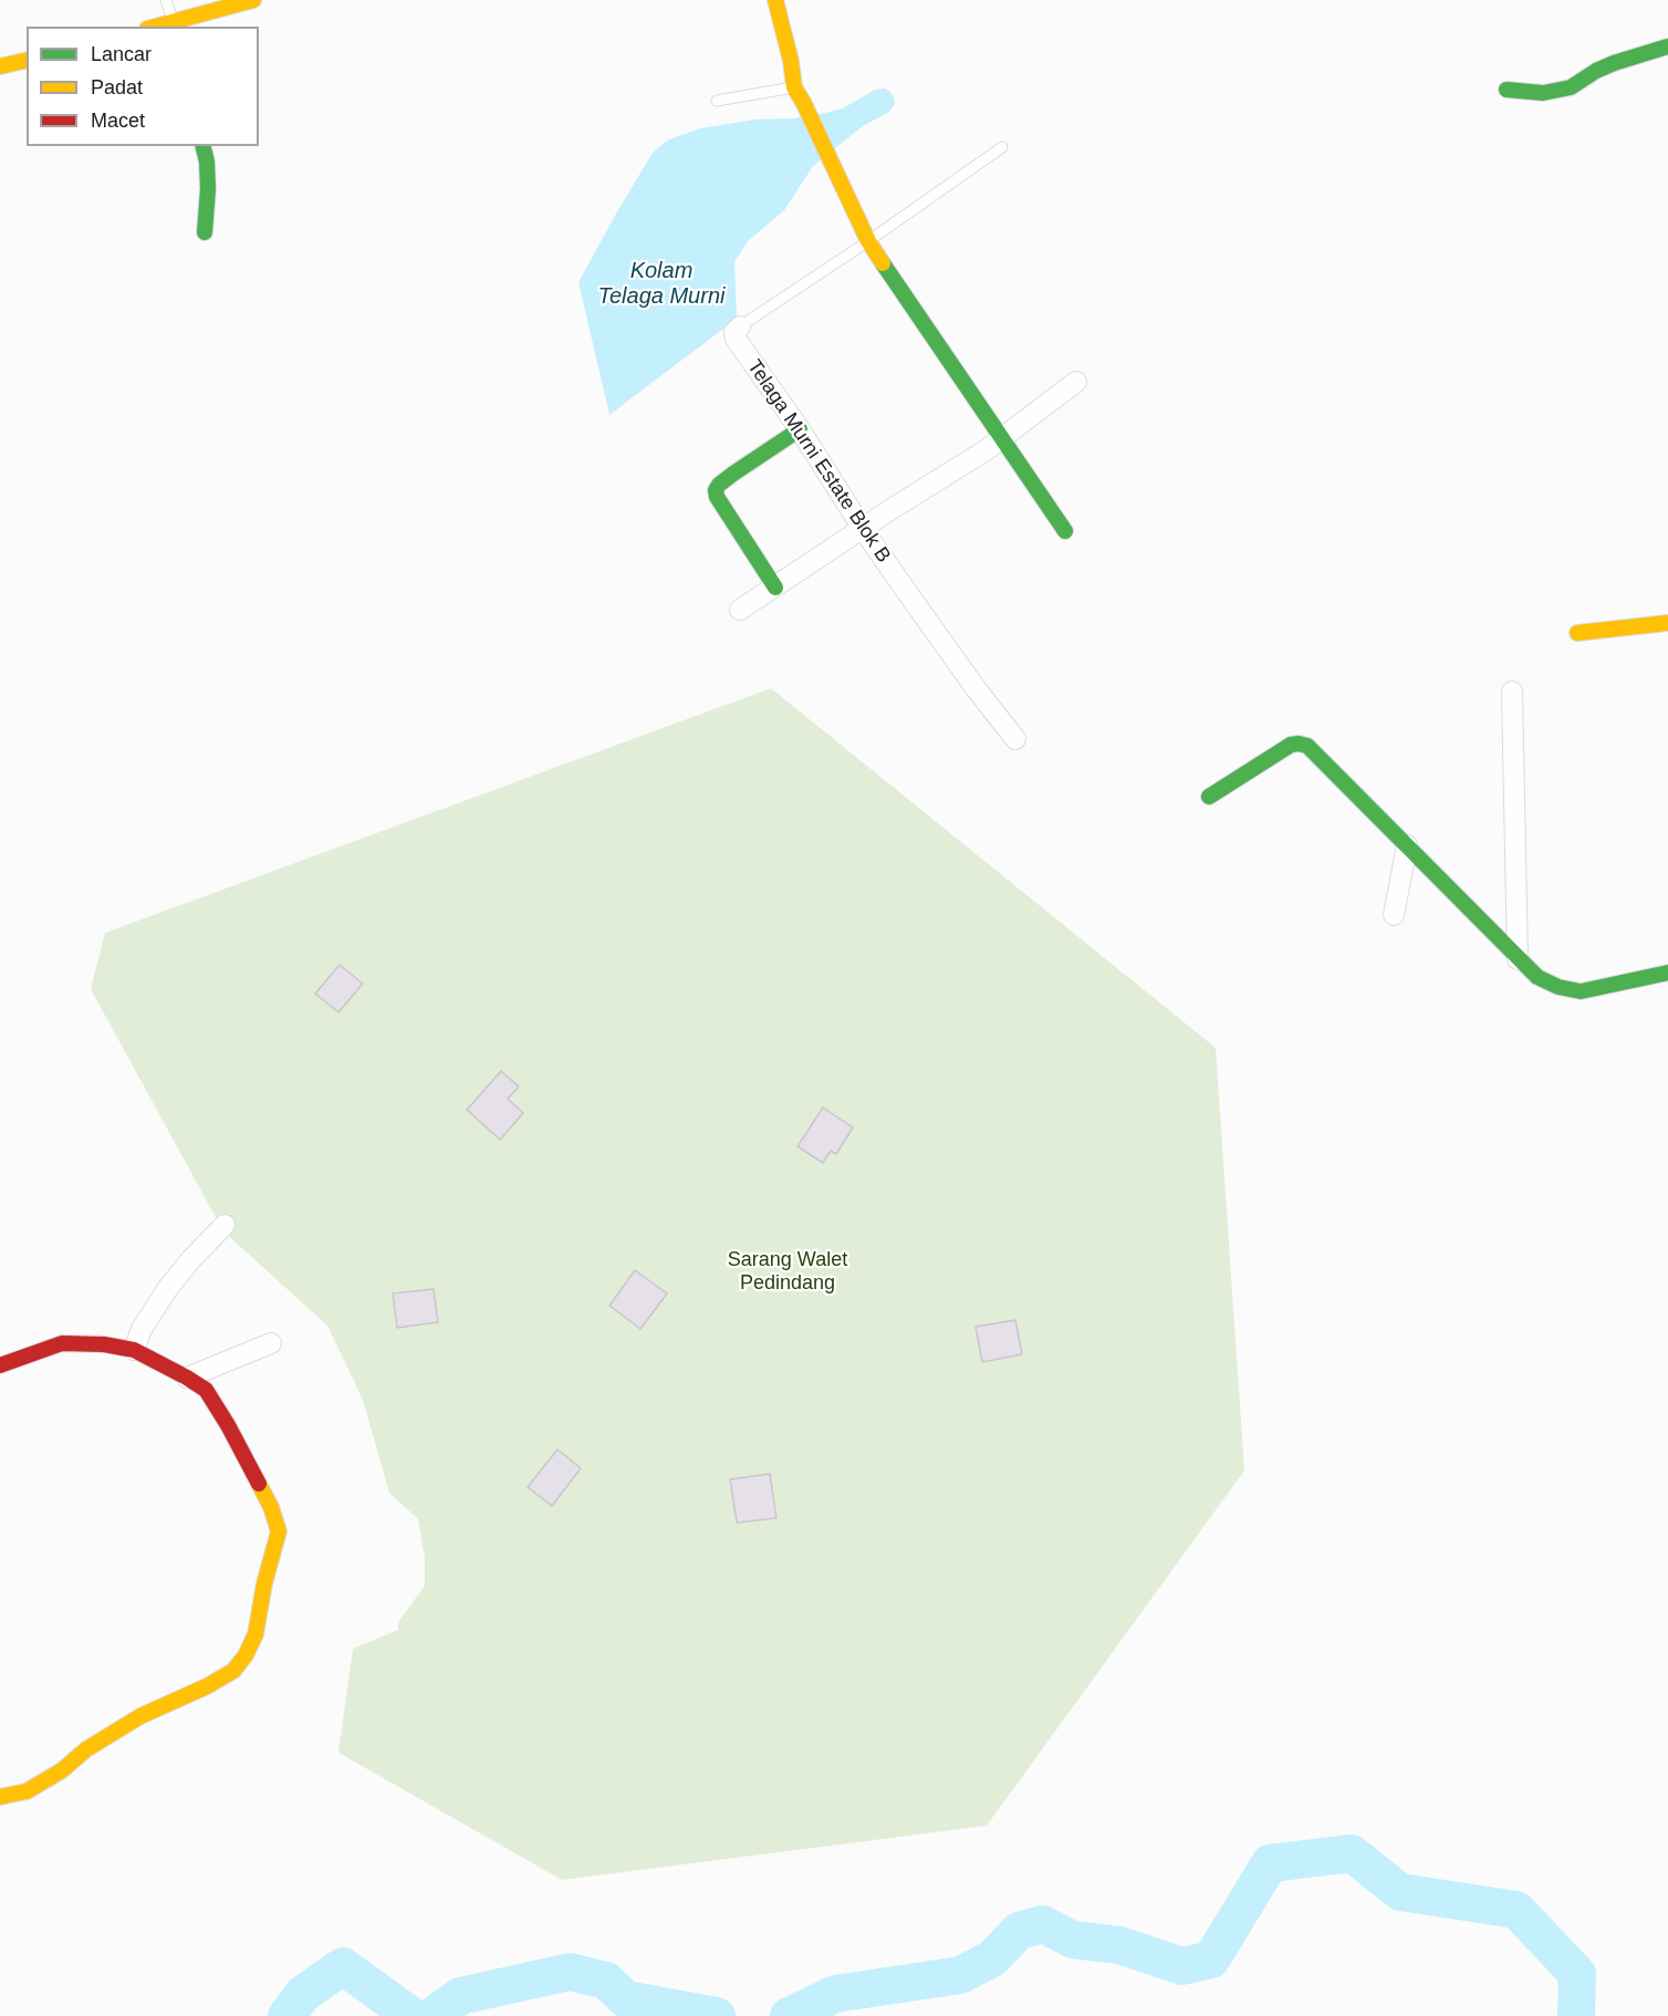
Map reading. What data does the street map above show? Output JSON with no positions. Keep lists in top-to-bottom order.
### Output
{
  "streets": {
    "street": ["Telaga Murni Estate Blok B"]
  },
  "water": ["Kolam Telaga Murni"],
  "parks": ["Sarang Walet Pedindang"],
  "legend": ["Lancar", "Padat", "Macet"]
}
